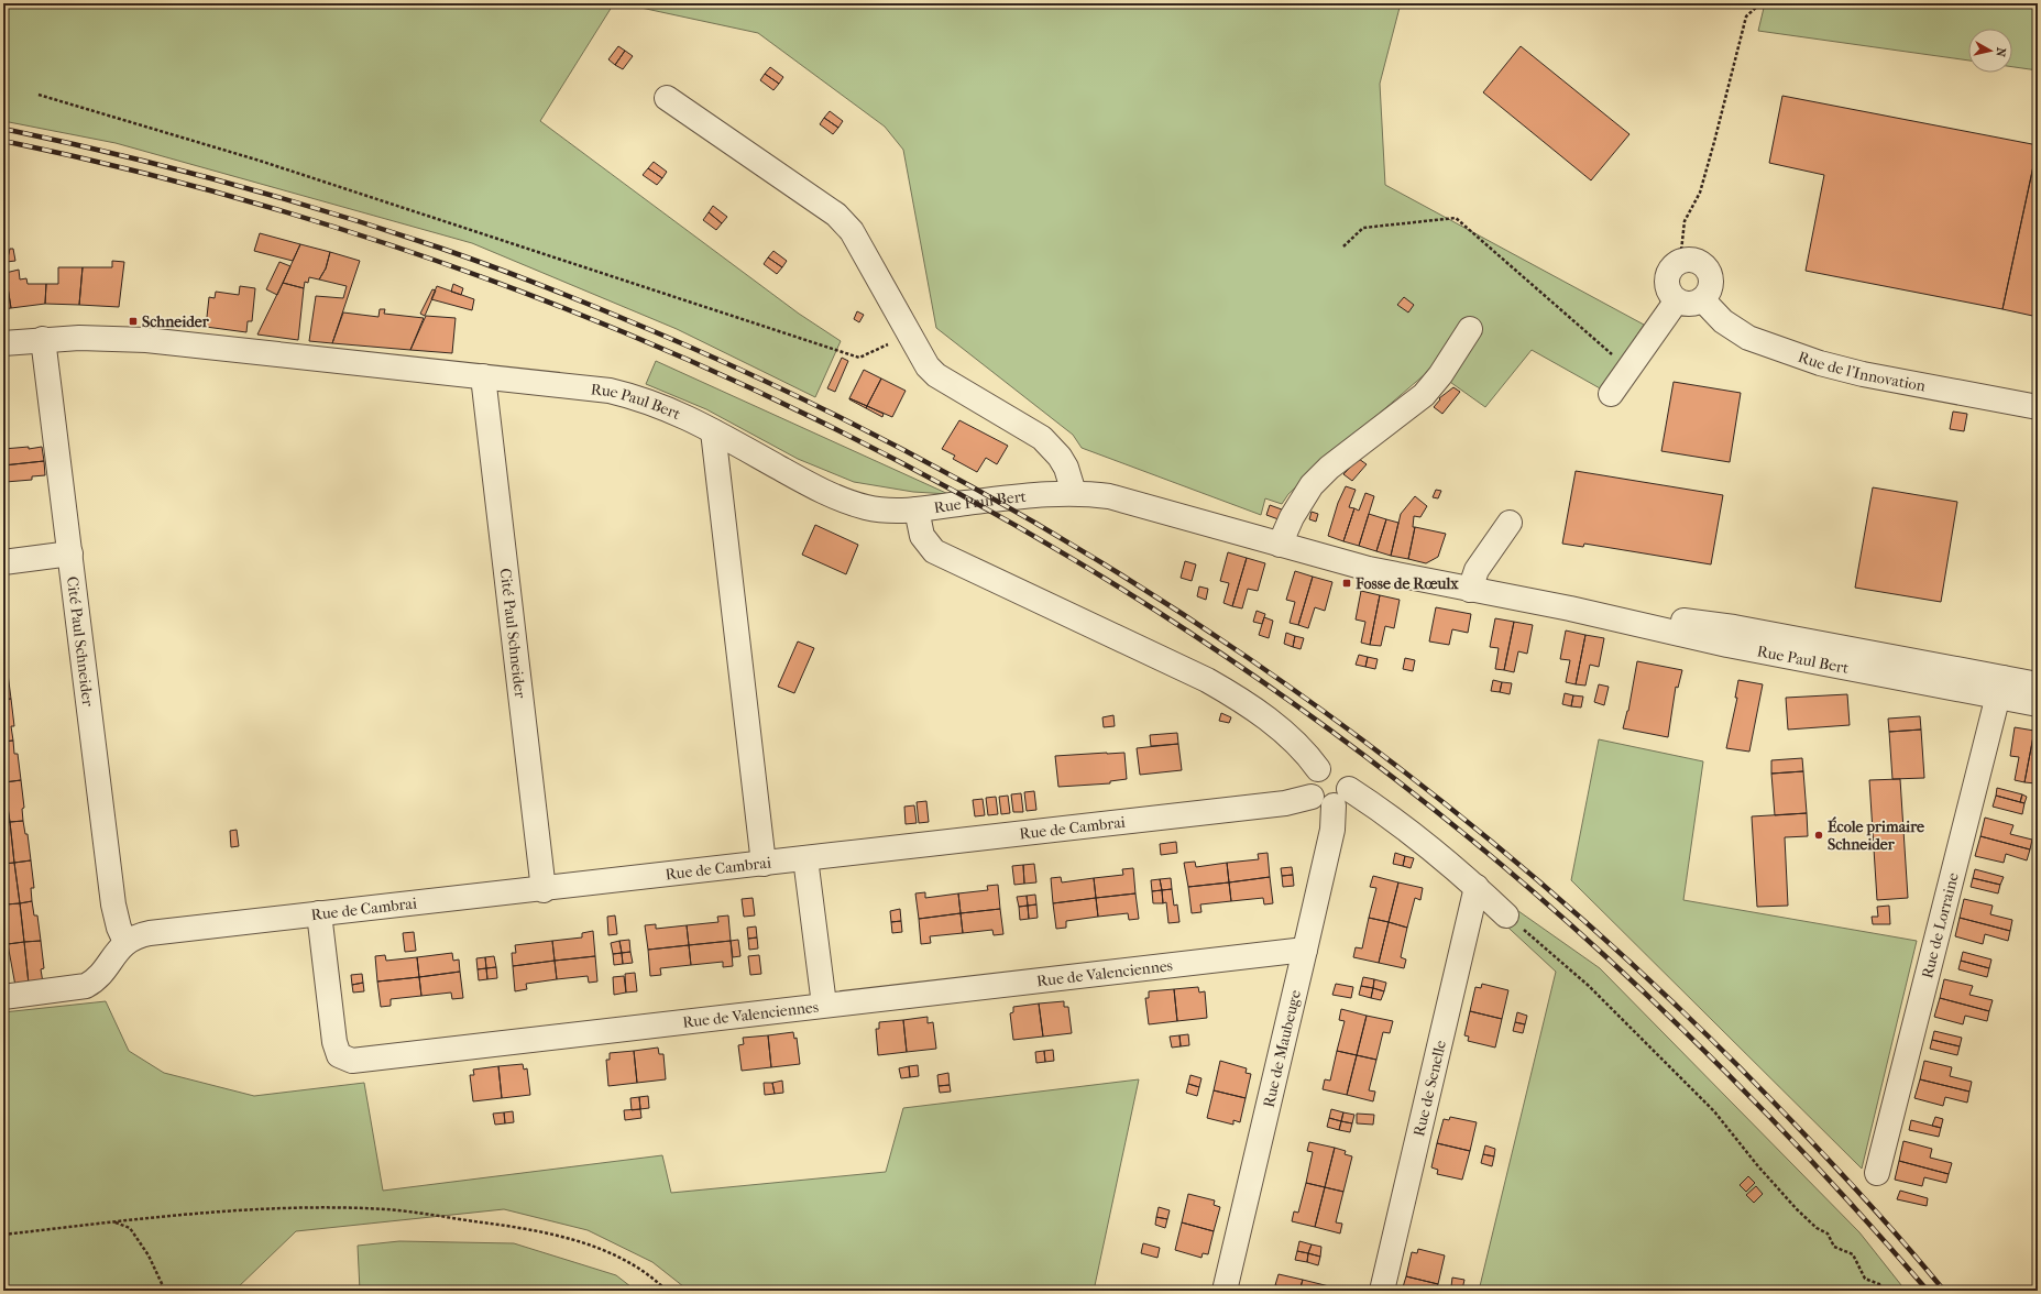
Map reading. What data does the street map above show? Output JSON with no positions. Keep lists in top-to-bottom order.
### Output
{
  "streets": {
    "street": [
      "Rue de l'Innovation",
      "Rue Paul Bert",
      "Cité Paul Schneider",
      "Rue de Cambrai",
      "Rue de Lorraine",
      "Rue de Valenciennes",
      "Rue de Maubeuge",
      "Rue de Senelle"
    ]
  },
  "crossings": [
    ["Rue Paul Bert", "Cité Paul Schneider"],
    ["Rue Paul Bert", "Rue de Lorraine"],
    ["Cité Paul Schneider", "Rue de Cambrai"],
    ["Rue de Cambrai", "Rue de Valenciennes"],
    ["Rue de Cambrai", "Rue de Maubeuge"],
    ["Rue de Valenciennes", "Rue de Maubeuge"]
  ],
  "places": {
    "transit": ["Schneider", "Fosse de Rœulx"],
    "other": ["École primaire Schneider"]
  },
  "north": "right"
}
